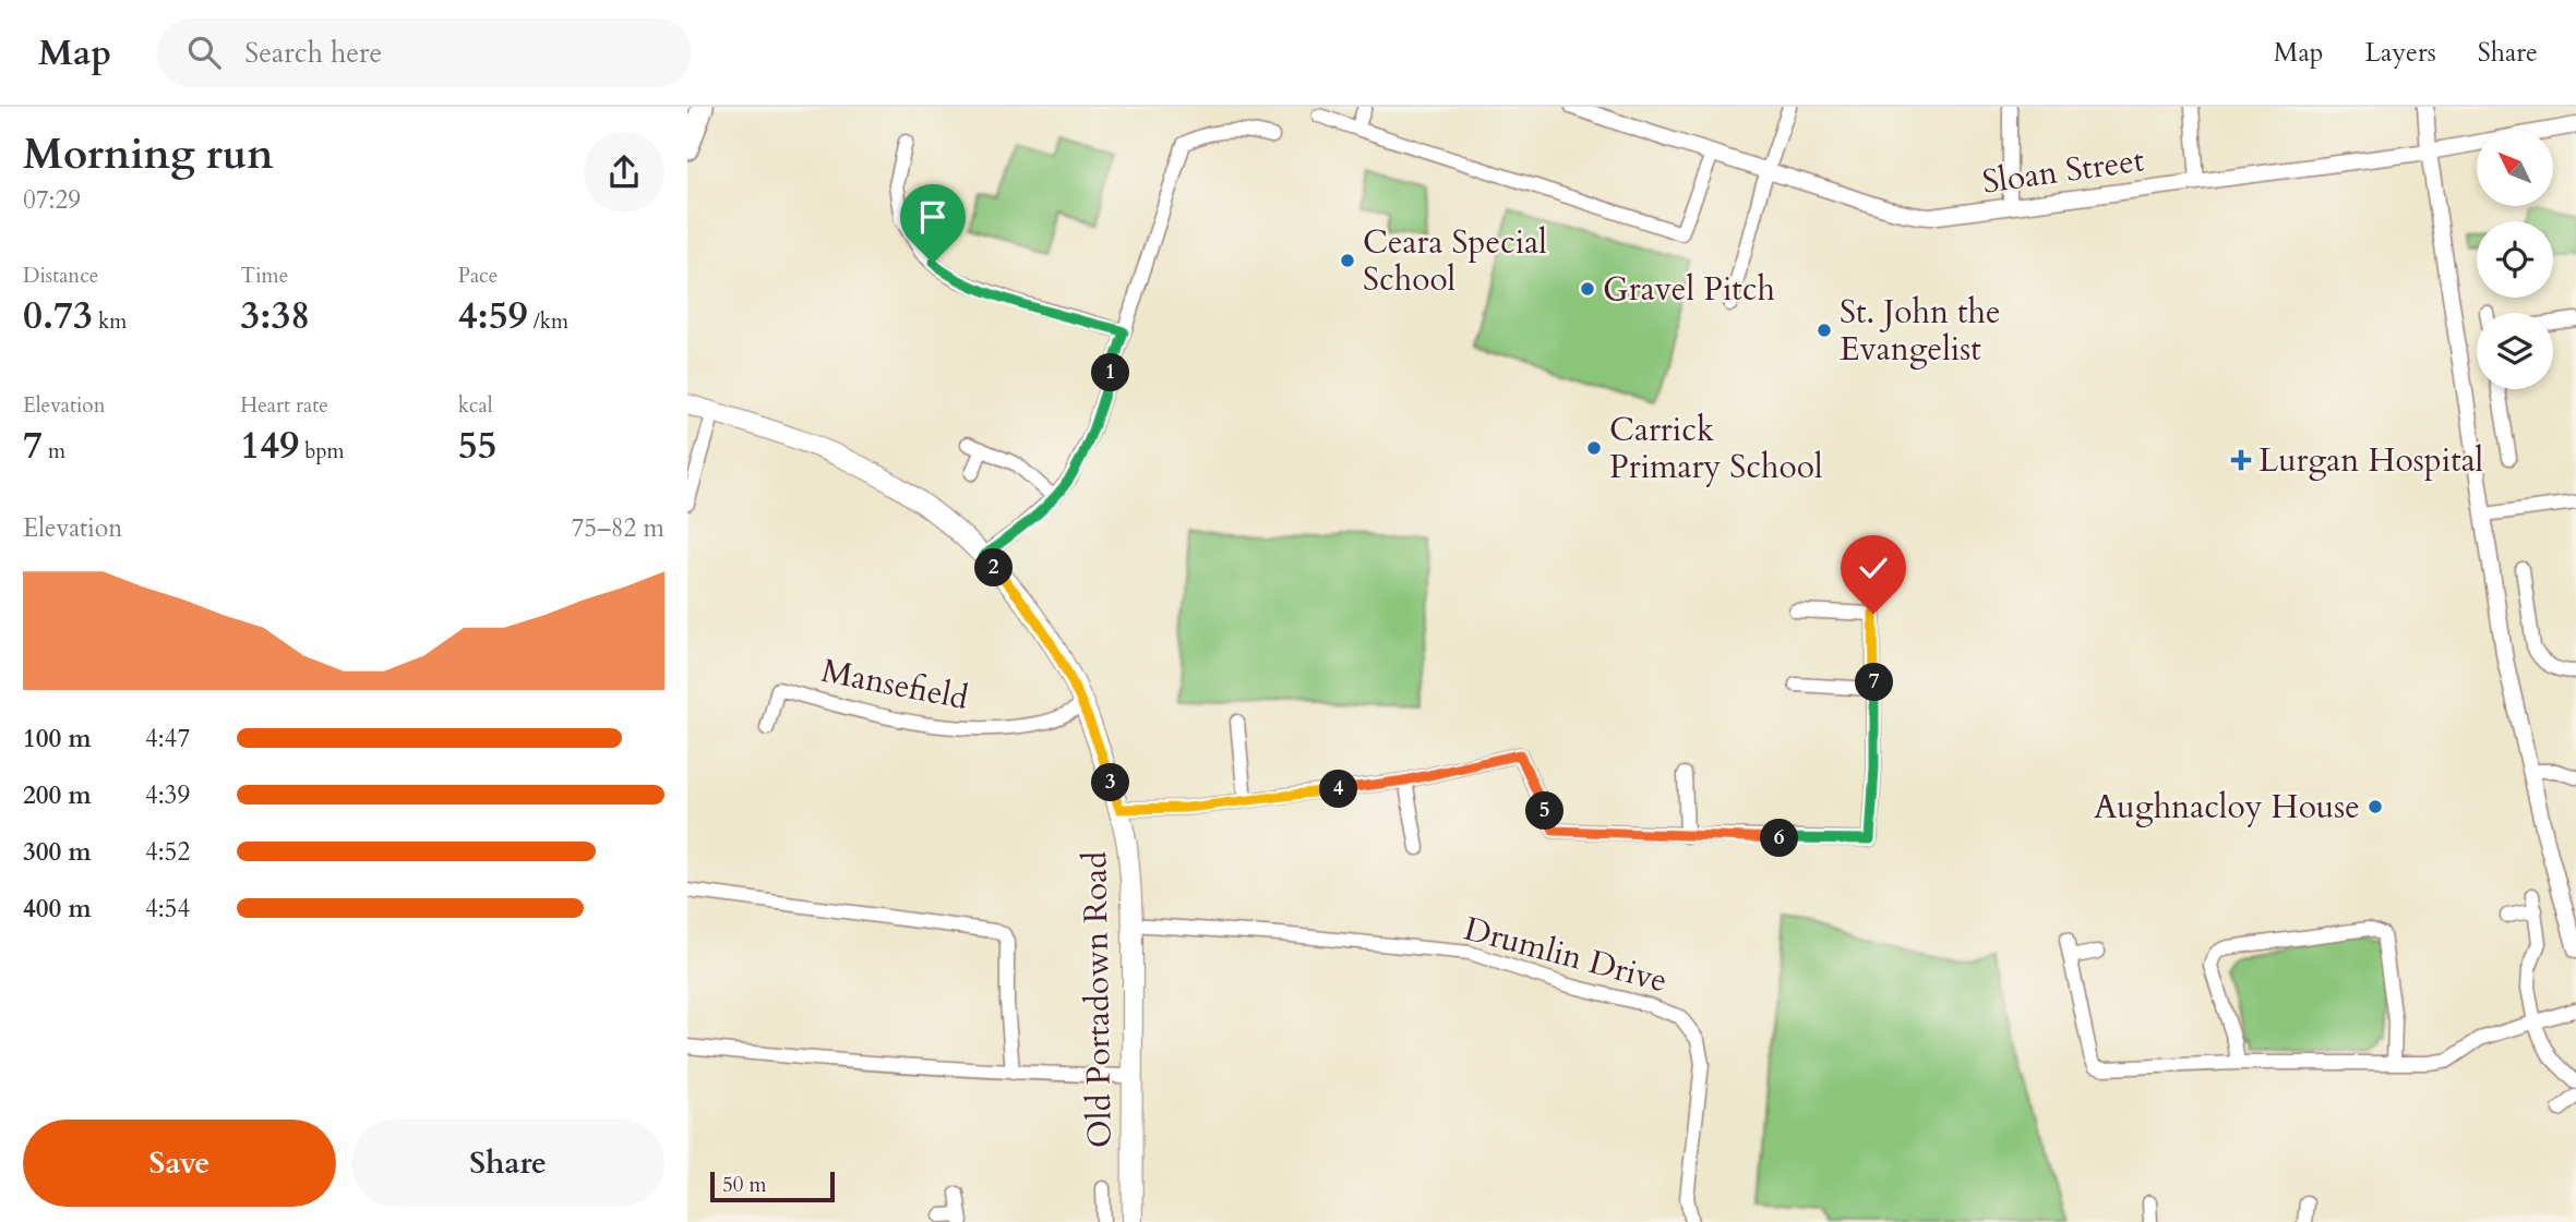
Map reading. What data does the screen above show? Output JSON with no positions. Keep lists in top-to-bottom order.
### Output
{
  "streets": {
    "main road": ["Old Portadown Road"],
    "street": ["Sloan Street", "Mansefield", "Drumlin Drive"]
  },
  "crossings": [
    ["Mansefield", "Old Portadown Road"],
    ["Drumlin Drive", "Old Portadown Road"]
  ],
  "places": {
    "other": [
      "Ceara Special School",
      "Gravel Pitch",
      "St. John the Evangelist",
      "Carrick Primary School",
      "Aughnacloy House"
    ],
    "health": ["Lurgan Hospital"]
  },
  "scale_bar": "50 m",
  "north": "top left",
  "page": {
    "header": "Map",
    "search": "Search here",
    "nav": ["Map", "Layers", "Share"],
    "heading": ["Morning run", "07:29"],
    "stats": [
      ["Distance", "0.73 km"],
      ["Time", "3:38"],
      ["Pace", "4:59 /km"],
      ["Elevation", "7 m"],
      ["Heart rate", "149 bpm"],
      ["kcal", "55"]
    ],
    "pins": [
      "1",
      "2",
      "7",
      "3",
      "4",
      "5",
      "6"
    ],
    "chart": ["Elevation", "75–82 m"],
    "list": [
      {
        "name": "100 m",
        "note": "4:47"
      },
      {
        "name": "200 m",
        "note": "4:39"
      },
      {
        "name": "300 m",
        "note": "4:52"
      },
      {
        "name": "400 m",
        "note": "4:54"
      }
    ],
    "buttons": ["Save", "Share"],
    "scale": "50 m"
  }
}
